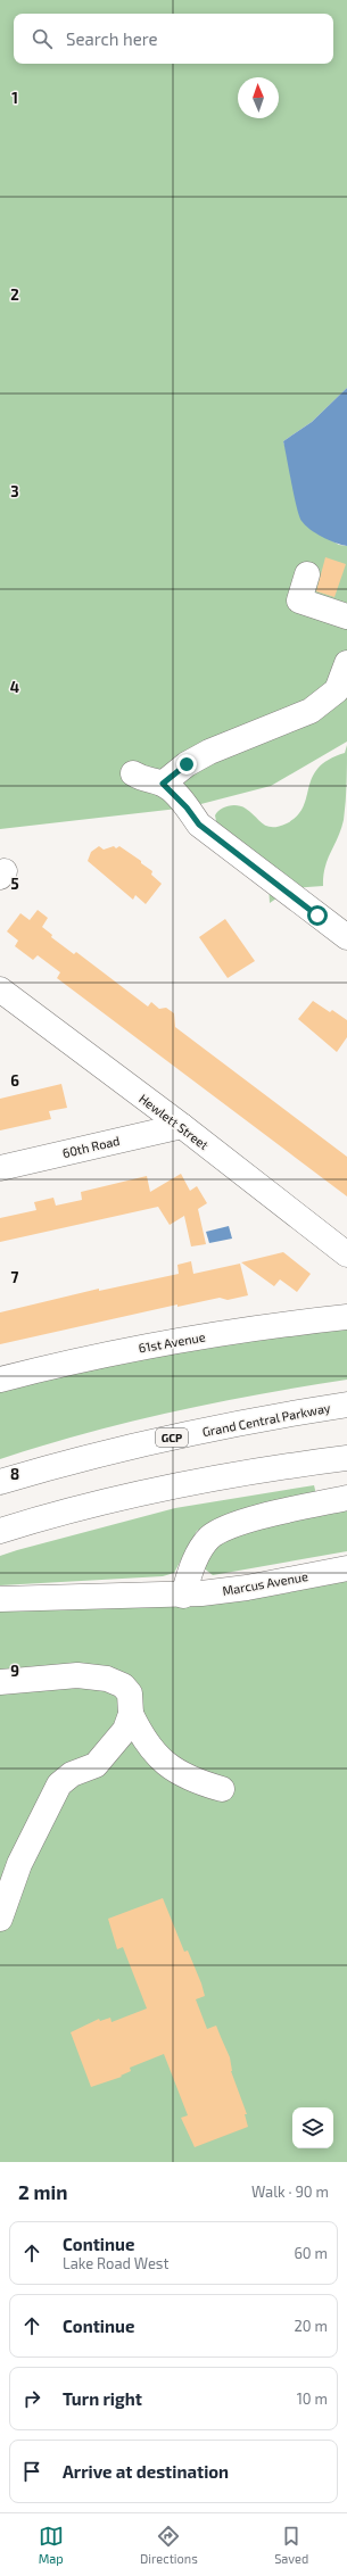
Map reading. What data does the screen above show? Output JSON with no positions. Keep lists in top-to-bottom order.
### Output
{
  "streets": {
    "main road": [
      "Hewlett Street",
      "60th Road",
      "61st Avenue",
      "Grand Central Parkway",
      "GCP",
      "Marcus Avenue"
    ]
  },
  "crossings": [
    ["Hewlett Street", "60th Road"]
  ],
  "north": "top",
  "page": {
    "search": "Search here",
    "heading": ["2 min", "Walk · 90 m"],
    "list": [
      ["Continue", "Lake Road West", "60 m"],
      ["Continue", "20 m"],
      ["Turn right", "10 m"],
      "Arrive at destination"
    ],
    "nav": ["Map", "Directions", "Saved"]
  },
  "grid": {
    "rows": [
      "1",
      "2",
      "3",
      "4",
      "5",
      "6",
      "7",
      "8",
      "9"
    ]
  }
}
